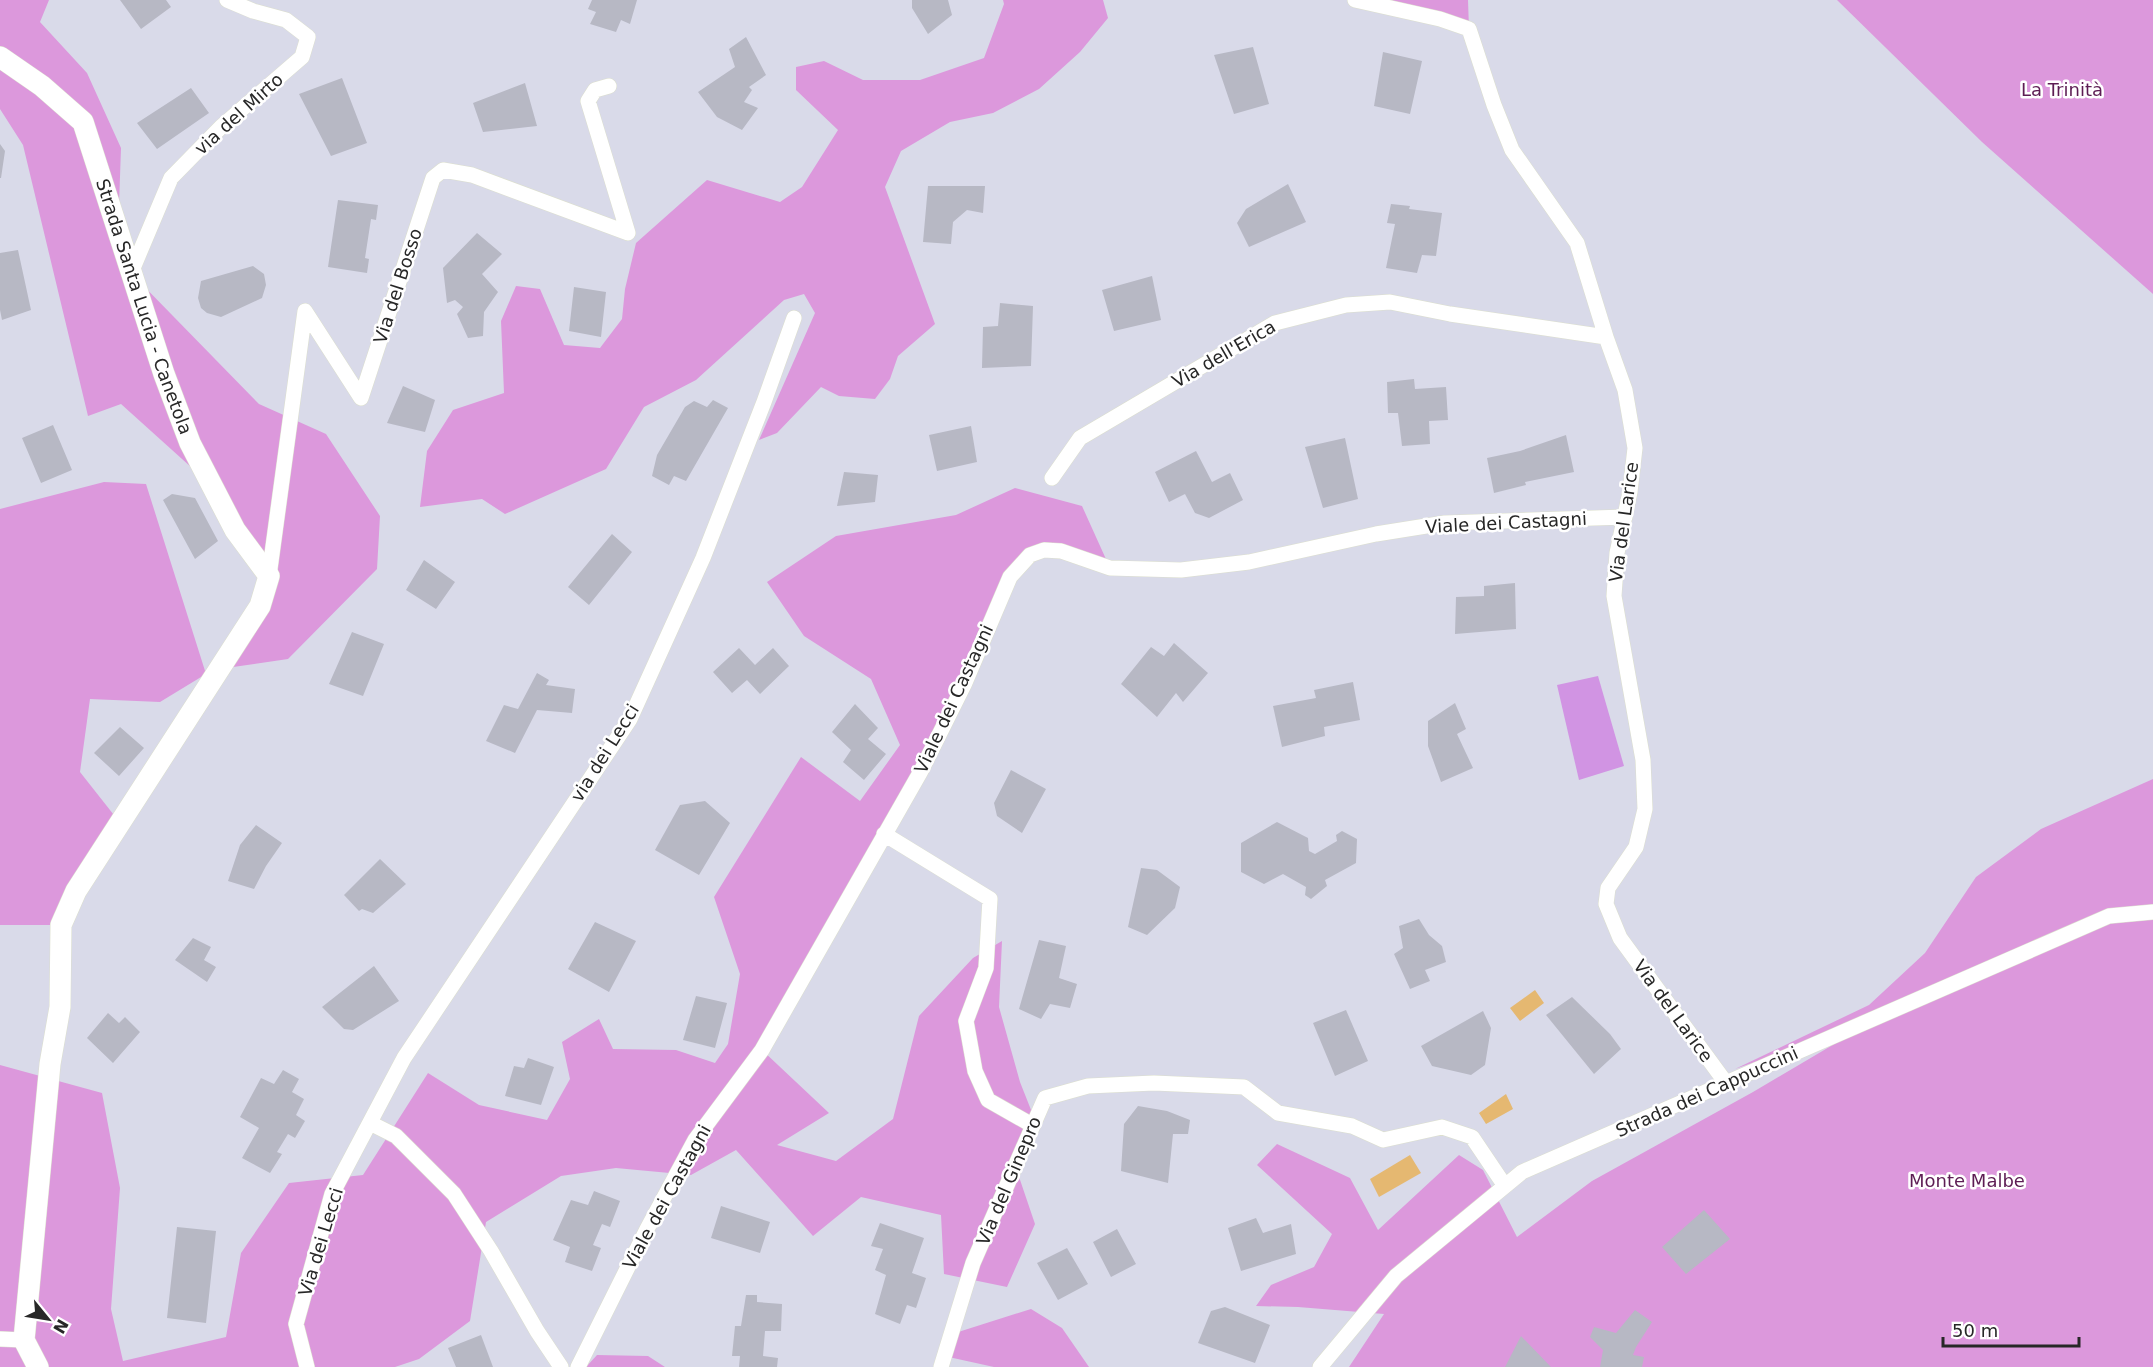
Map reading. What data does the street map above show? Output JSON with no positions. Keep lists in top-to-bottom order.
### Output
{
  "streets": {
    "street": [
      "via del Mirto",
      "Via del Bosso",
      "Strada Santa Lucia - Canetola",
      "Via dell'Erica",
      "Via del Larice",
      "Viale dei Castagni",
      "via dei Lecci",
      "Strada dei Cappuccini",
      "Via del Ginepro",
      "Via dei Lecci"
    ]
  },
  "crossings": [
    ["via del Mirto", "Strada Santa Lucia - Canetola"],
    ["Via del Bosso", "Strada Santa Lucia - Canetola"],
    ["Via dell'Erica", "Via del Larice"],
    ["Via del Larice", "Viale dei Castagni"],
    ["Via del Larice", "Strada dei Cappuccini"],
    ["via dei Lecci", "Via dei Lecci"],
    ["Strada dei Cappuccini", "Via del Ginepro"]
  ],
  "parks": ["La Trinità", "Monte Malbe"],
  "scale_bar": "50 m",
  "north": "bottom right"
}
